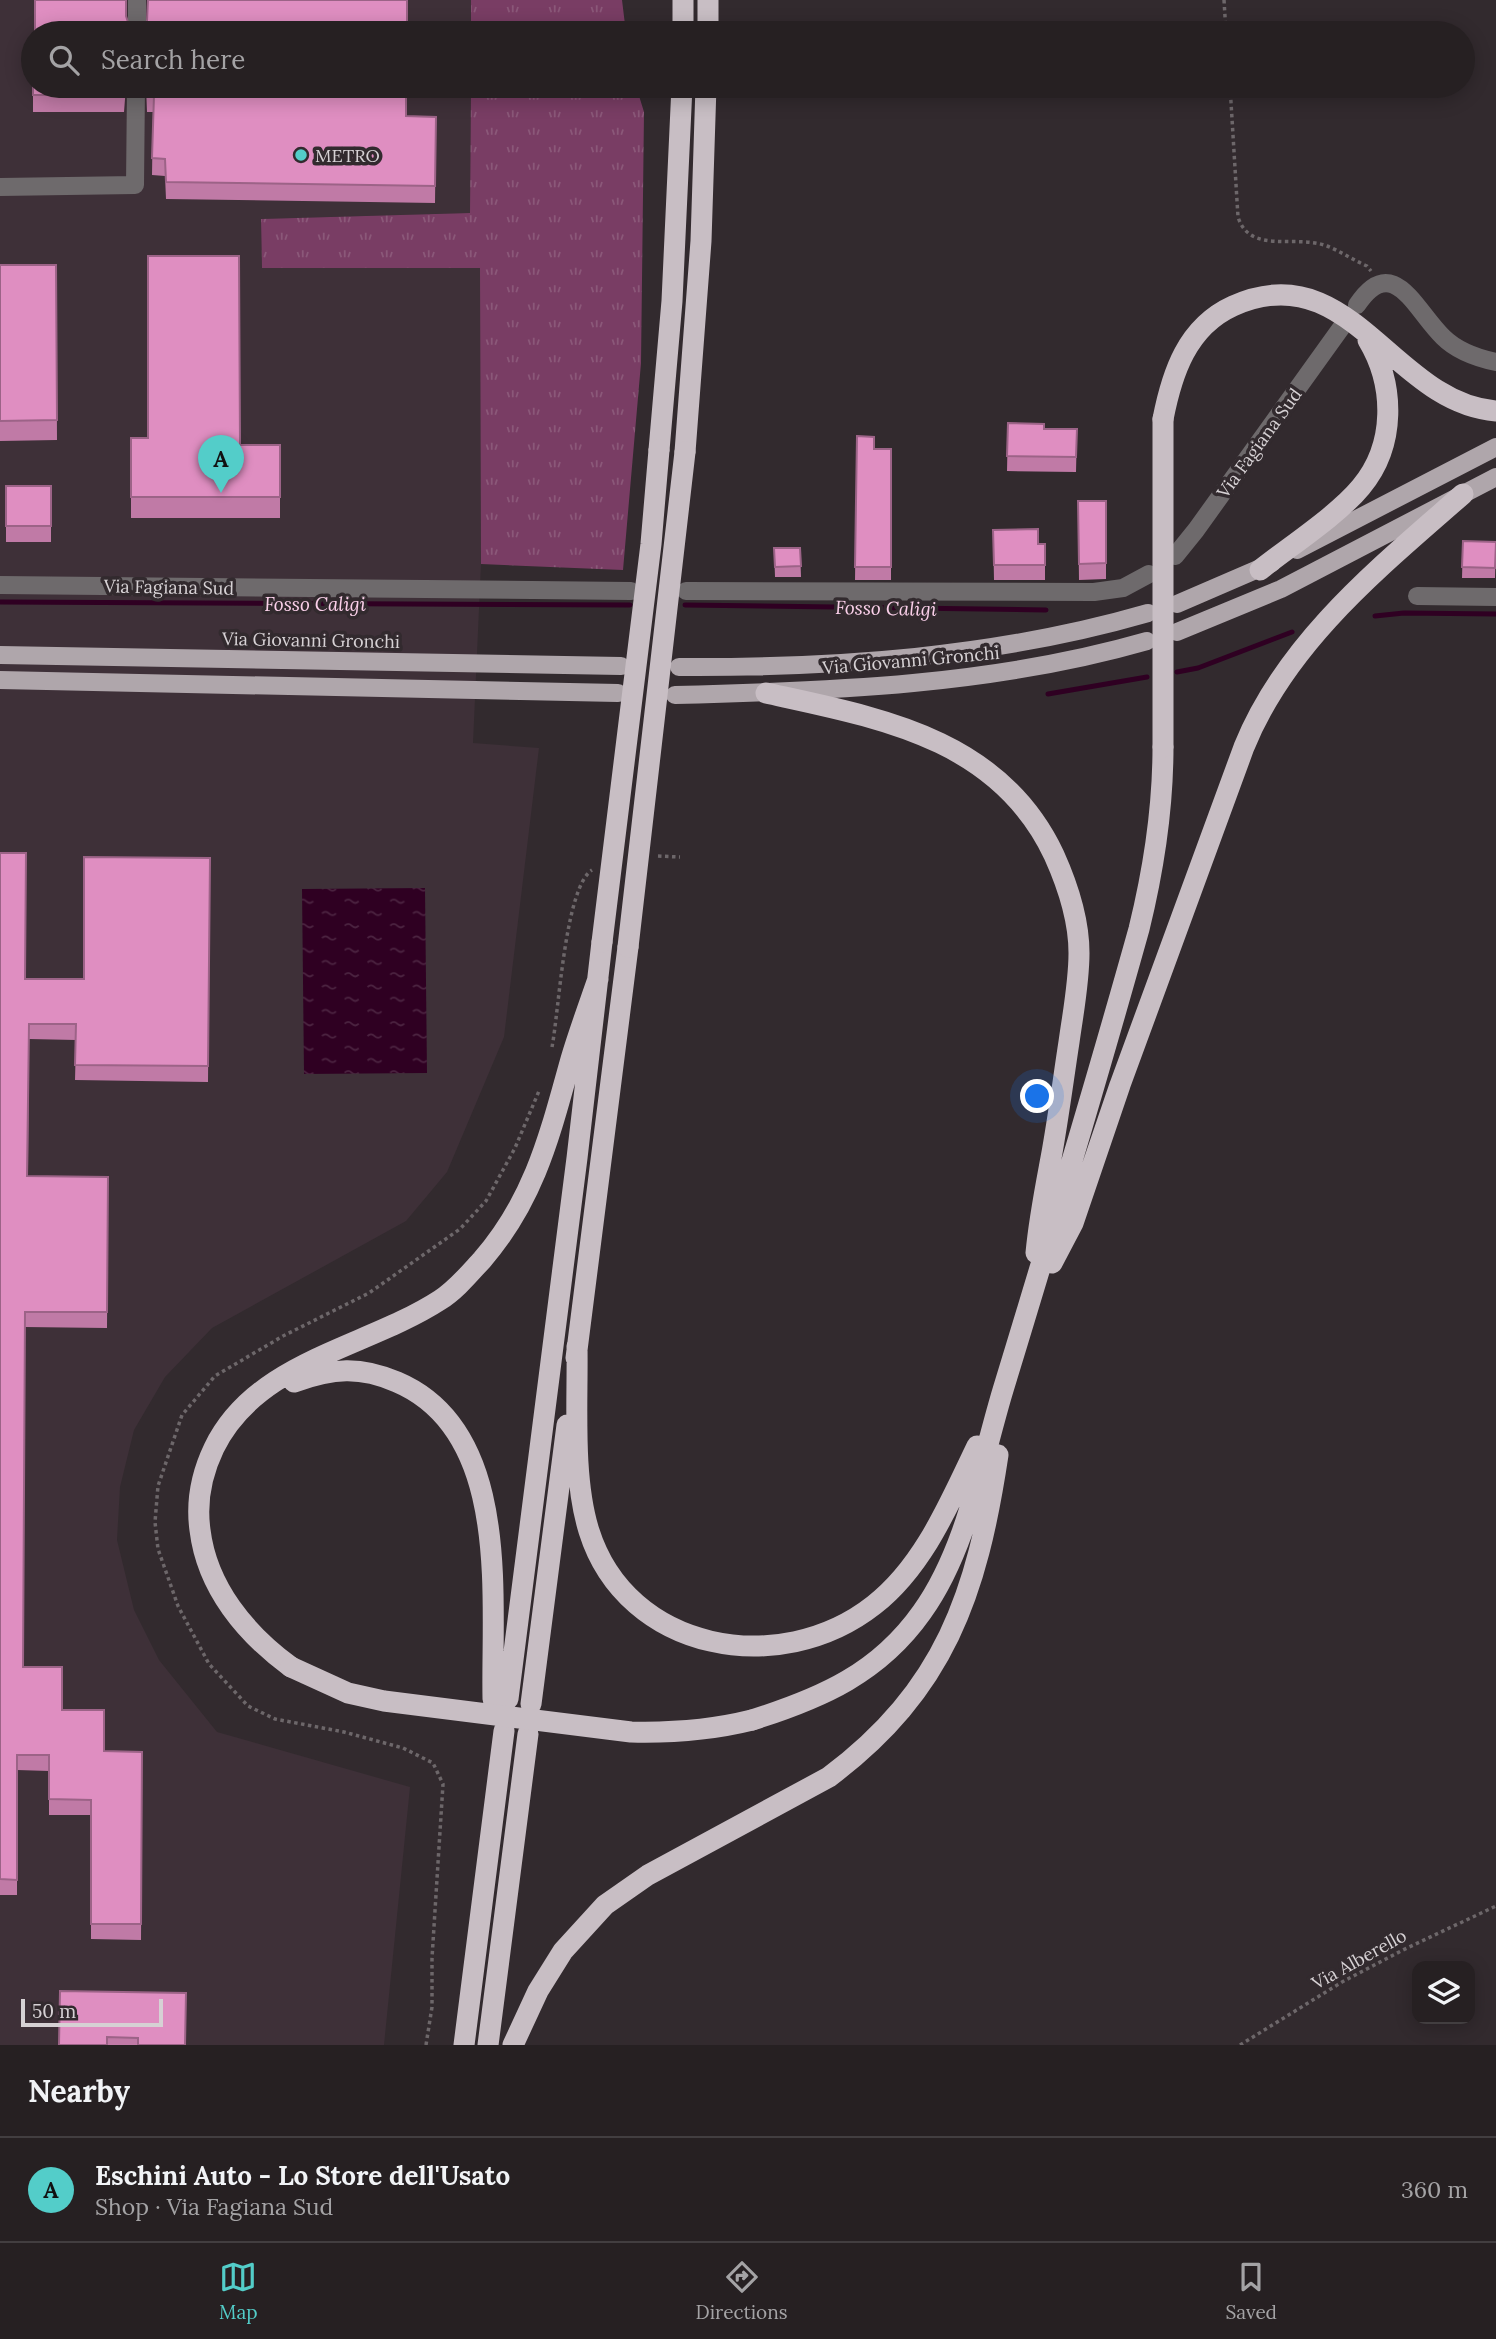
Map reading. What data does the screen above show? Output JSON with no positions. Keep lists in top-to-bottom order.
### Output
{
  "streets": {
    "main road": ["Via Giovanni Gronchi"],
    "street": ["Via Fagiana Sud"],
    "path": ["Via Alberello"]
  },
  "water": ["Fosso Caligi"],
  "places": ["METRO"],
  "scale_bar": "50 m",
  "page": {
    "search": "Search here",
    "pins": "A",
    "scale": "50 m",
    "heading": "Nearby",
    "list": [
      {
        "mark": "A",
        "name": "Eschini Auto - Lo Store dell'Usato",
        "note": "Shop · Via Fagiana Sud",
        "value": "360 m"
      }
    ],
    "nav": ["Map", "Directions", "Saved"]
  }
}
